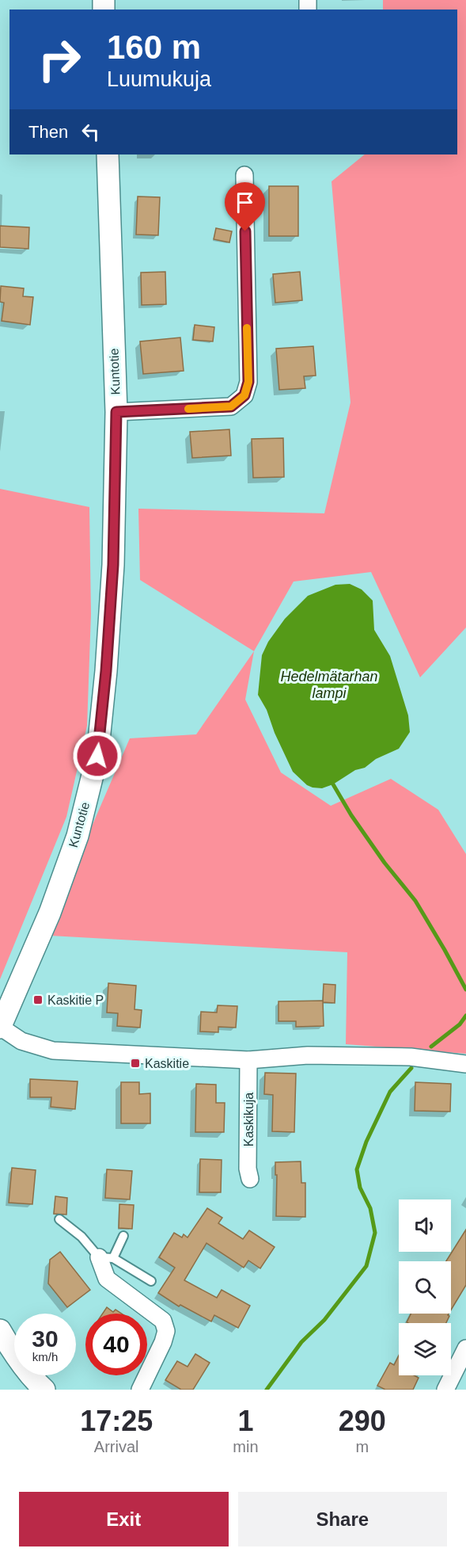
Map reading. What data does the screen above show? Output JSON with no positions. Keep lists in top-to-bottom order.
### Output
{
  "streets": {
    "street": ["Kuntotie", "Kaskikuja"]
  },
  "water": ["Hedelmätarhan lampi"],
  "places": {
    "transit": ["Kaskitie P", "Kaskitie"]
  },
  "page": {
    "turn": ["160 m", "Luumukuja"],
    "then": "Then",
    "speed": "30 km/h",
    "limit": "40",
    "eta": [
      "17:25",
      "Arrival",
      "1",
      "min",
      "290",
      "m"
    ],
    "buttons": ["Exit", "Share"]
  }
}
